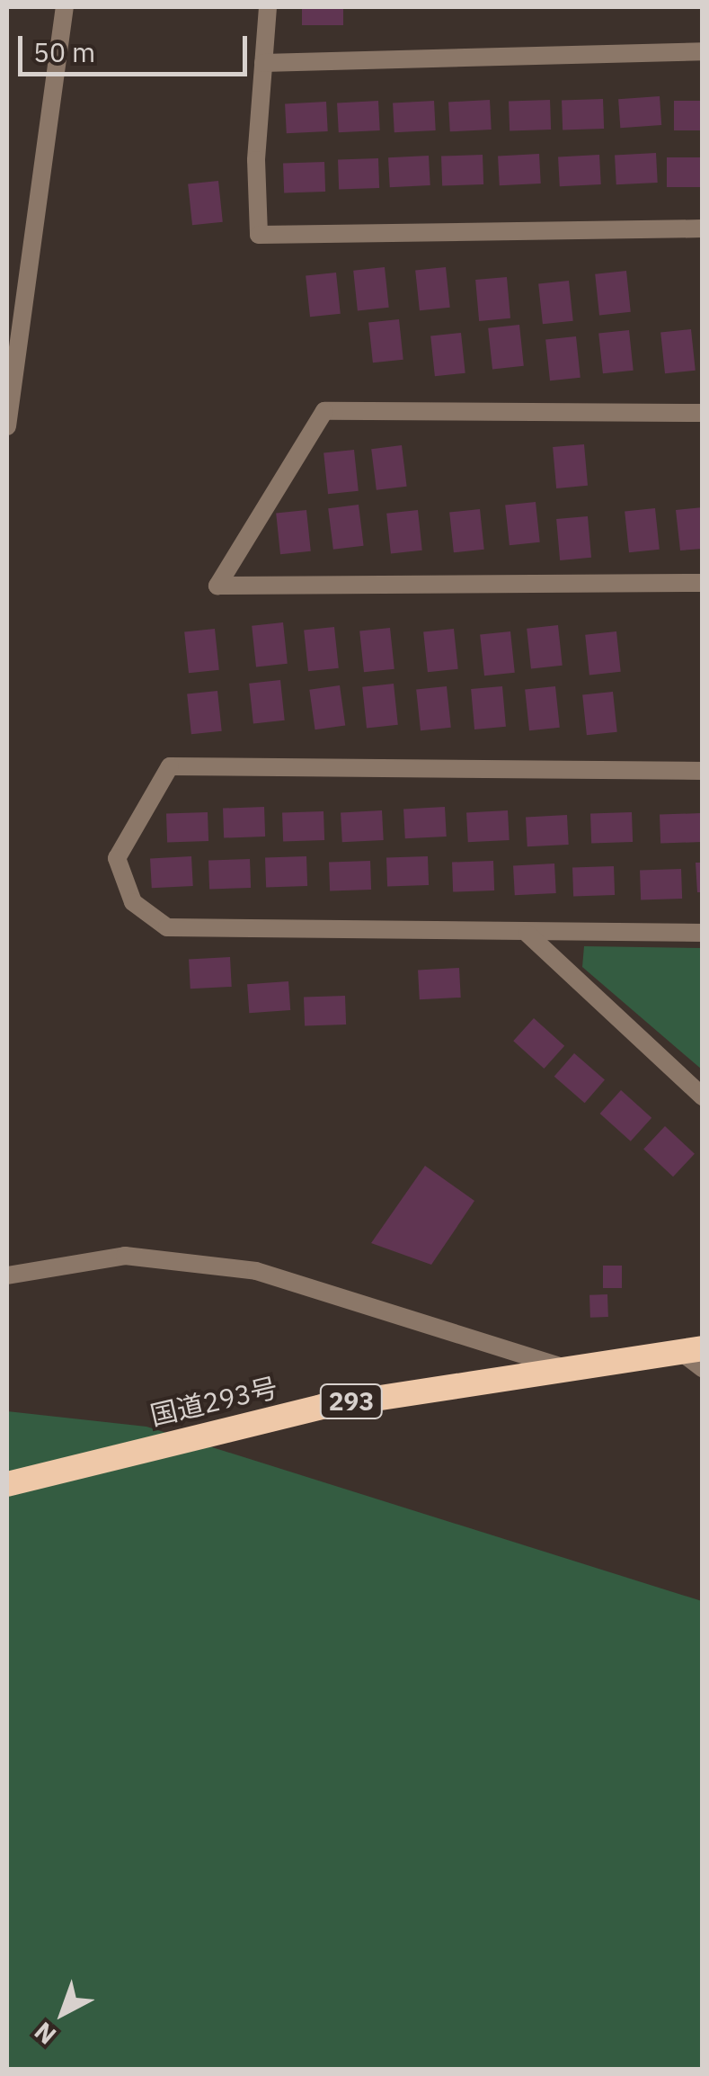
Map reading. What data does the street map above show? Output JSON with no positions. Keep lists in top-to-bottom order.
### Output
{
  "streets": {
    "highway": ["国道293号", "293"]
  },
  "scale_bar": "50 m",
  "north": "bottom left"
}
